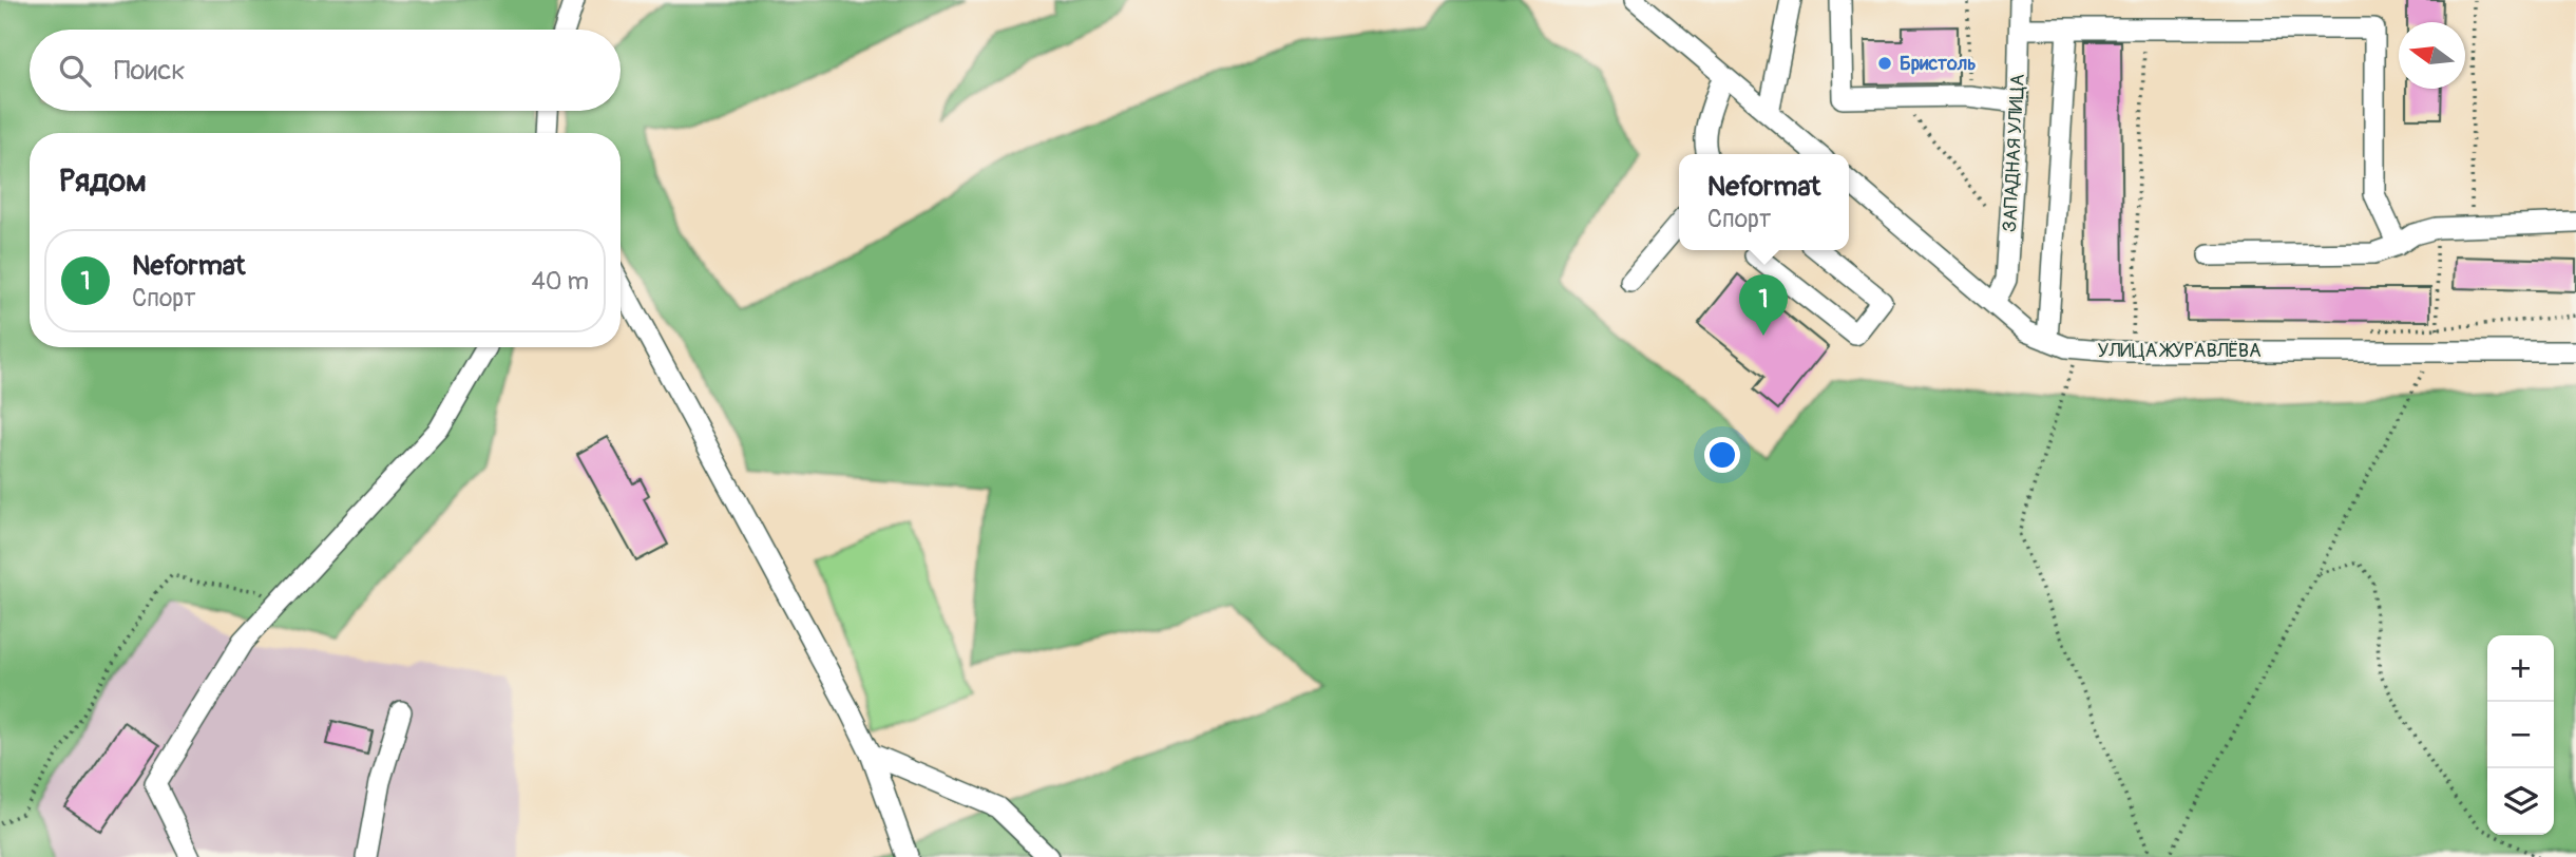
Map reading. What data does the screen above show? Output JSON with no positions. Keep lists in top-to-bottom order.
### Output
{
  "streets": {
    "street": ["ЗАПАДНАЯ УЛИЦА", "УЛИЦА ЖУРАВЛЁВА"]
  },
  "crossings": [
    ["ЗАПАДНАЯ УЛИЦА", "УЛИЦА ЖУРАВЛЁВА"]
  ],
  "places": ["Бристоль"],
  "north": "left",
  "page": {
    "search": "Поиск",
    "heading": "Рядом",
    "popup": ["Neformat", "Спорт"],
    "list": [
      {
        "mark": "1",
        "name": "Neformat",
        "note": "Спорт",
        "value": "40 m"
      }
    ],
    "pins": "1",
    "map_buttons": ["+", "−"]
  }
}
